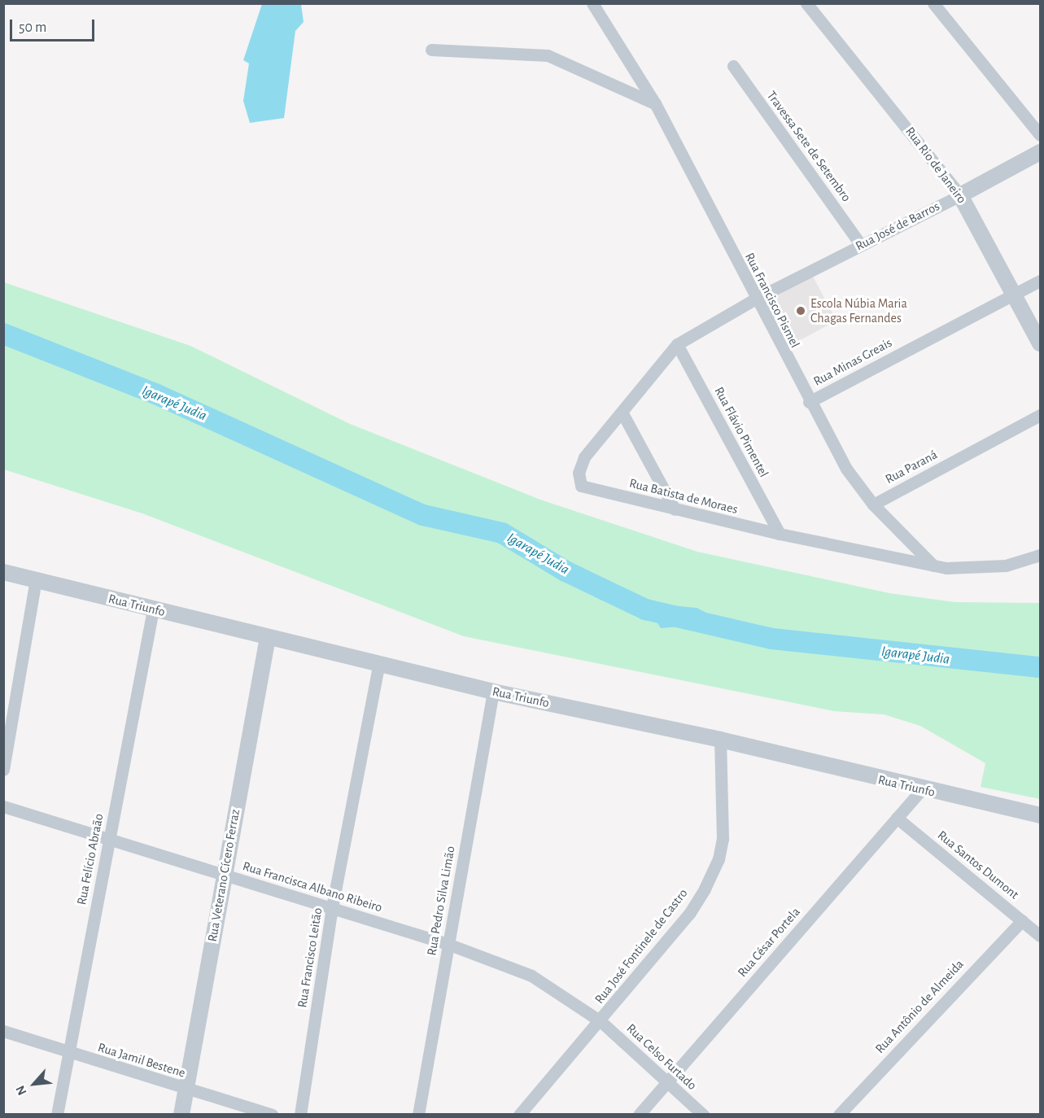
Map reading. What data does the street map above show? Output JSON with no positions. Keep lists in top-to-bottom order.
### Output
{
  "streets": {
    "street": [
      "Travessa Sete de Setembro",
      "Rua Rio de Janeiro",
      "Rua José de Barros",
      "Rua Francisco Pismel",
      "Rua Minas Greais",
      "Rua Flávio Pimentel",
      "Rua Paraná",
      "Rua Batista de Moraes",
      "Rua Triunfo",
      "Rua Felício Abraão",
      "Rua Santos Dumont",
      "Rua Veterano Cícero Ferraz",
      "Rua Francisca Albano Ribeiro",
      "Rua Pedro Silva Limão",
      "Rua César Portela",
      "Rua José Fontinele de Castro",
      "Rua Francisco Leitão",
      "Rua Antônio de Almeida",
      "Rua Celso Furtado",
      "Rua Jamil Bestene"
    ]
  },
  "crossings": [
    ["Travessa Sete de Setembro", "Rua José de Barros"],
    ["Rua Rio de Janeiro", "Rua José de Barros"],
    ["Rua Rio de Janeiro", "Rua Minas Greais"],
    ["Rua José de Barros", "Rua Francisco Pismel"],
    ["Rua José de Barros", "Rua Batista de Moraes"],
    ["Rua Francisco Pismel", "Rua Minas Greais"],
    ["Rua Francisco Pismel", "Rua Paraná"],
    ["Rua Francisco Pismel", "Rua Batista de Moraes"],
    ["Rua Flávio Pimentel", "Rua Batista de Moraes"],
    ["Rua Triunfo", "Rua Felício Abraão"],
    ["Rua Triunfo", "Rua Veterano Cícero Ferraz"],
    ["Rua Triunfo", "Rua Pedro Silva Limão"],
    ["Rua Triunfo", "Rua César Portela"],
    ["Rua Triunfo", "Rua José Fontinele de Castro"],
    ["Rua Triunfo", "Rua Francisco Leitão"],
    ["Rua Felício Abraão", "Rua Francisca Albano Ribeiro"],
    ["Rua Felício Abraão", "Rua Jamil Bestene"],
    ["Rua Santos Dumont", "Rua César Portela"],
    ["Rua Santos Dumont", "Rua Antônio de Almeida"],
    ["Rua Veterano Cícero Ferraz", "Rua Francisca Albano Ribeiro"],
    ["Rua Veterano Cícero Ferraz", "Rua Jamil Bestene"],
    ["Rua Francisca Albano Ribeiro", "Rua Pedro Silva Limão"],
    ["Rua Francisca Albano Ribeiro", "Rua José Fontinele de Castro"],
    ["Rua Francisca Albano Ribeiro", "Rua Francisco Leitão"],
    ["Rua Francisca Albano Ribeiro", "Rua Celso Furtado"],
    ["Rua César Portela", "Rua Celso Furtado"],
    ["Rua José Fontinele de Castro", "Rua Celso Furtado"]
  ],
  "water": ["Igarapé Judia"],
  "places": ["Escola Núbia Maria Chagas Fernandes"],
  "scale_bar": "50 m",
  "north": "bottom left"
}
